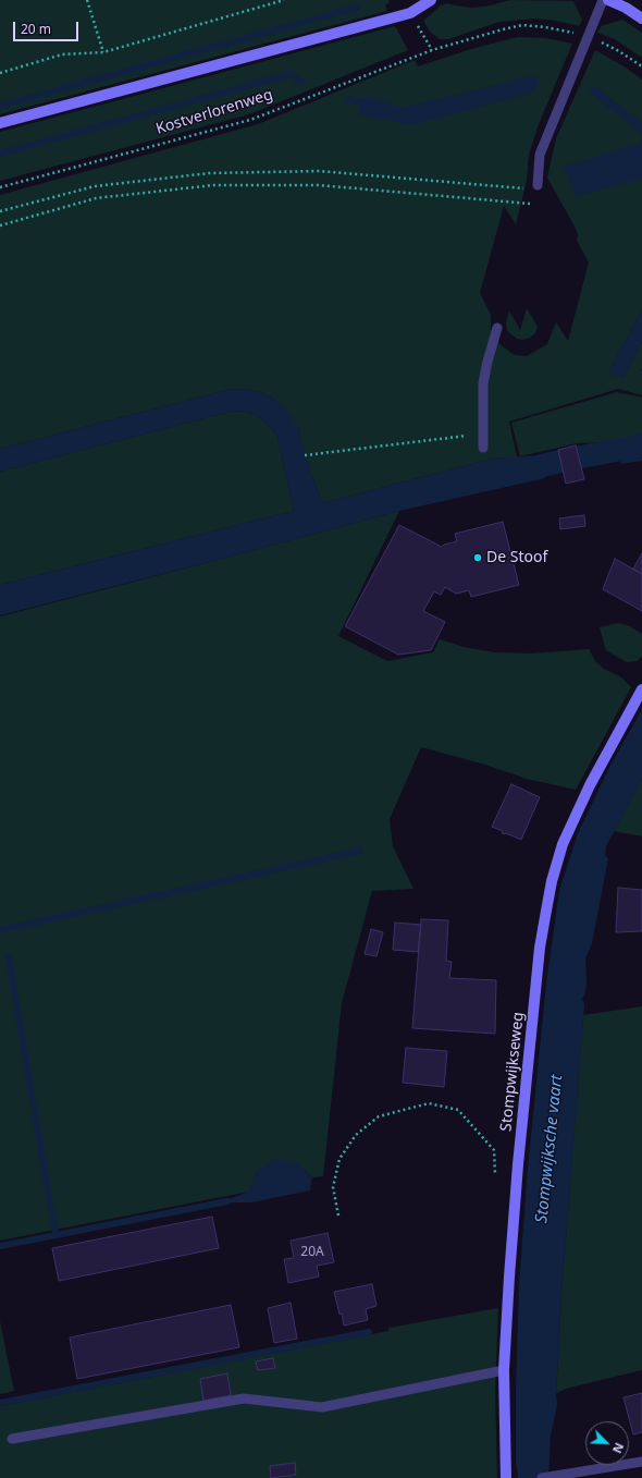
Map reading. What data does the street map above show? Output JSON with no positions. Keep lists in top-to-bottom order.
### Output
{
  "streets": {
    "street": ["Stompwijkseweg"],
    "path": ["Kostverlorenweg"]
  },
  "water": ["Stompwijksche vaart"],
  "places": ["De Stoof"],
  "house_numbers": ["20A"],
  "scale_bar": "20 m",
  "north": "bottom right"
}
